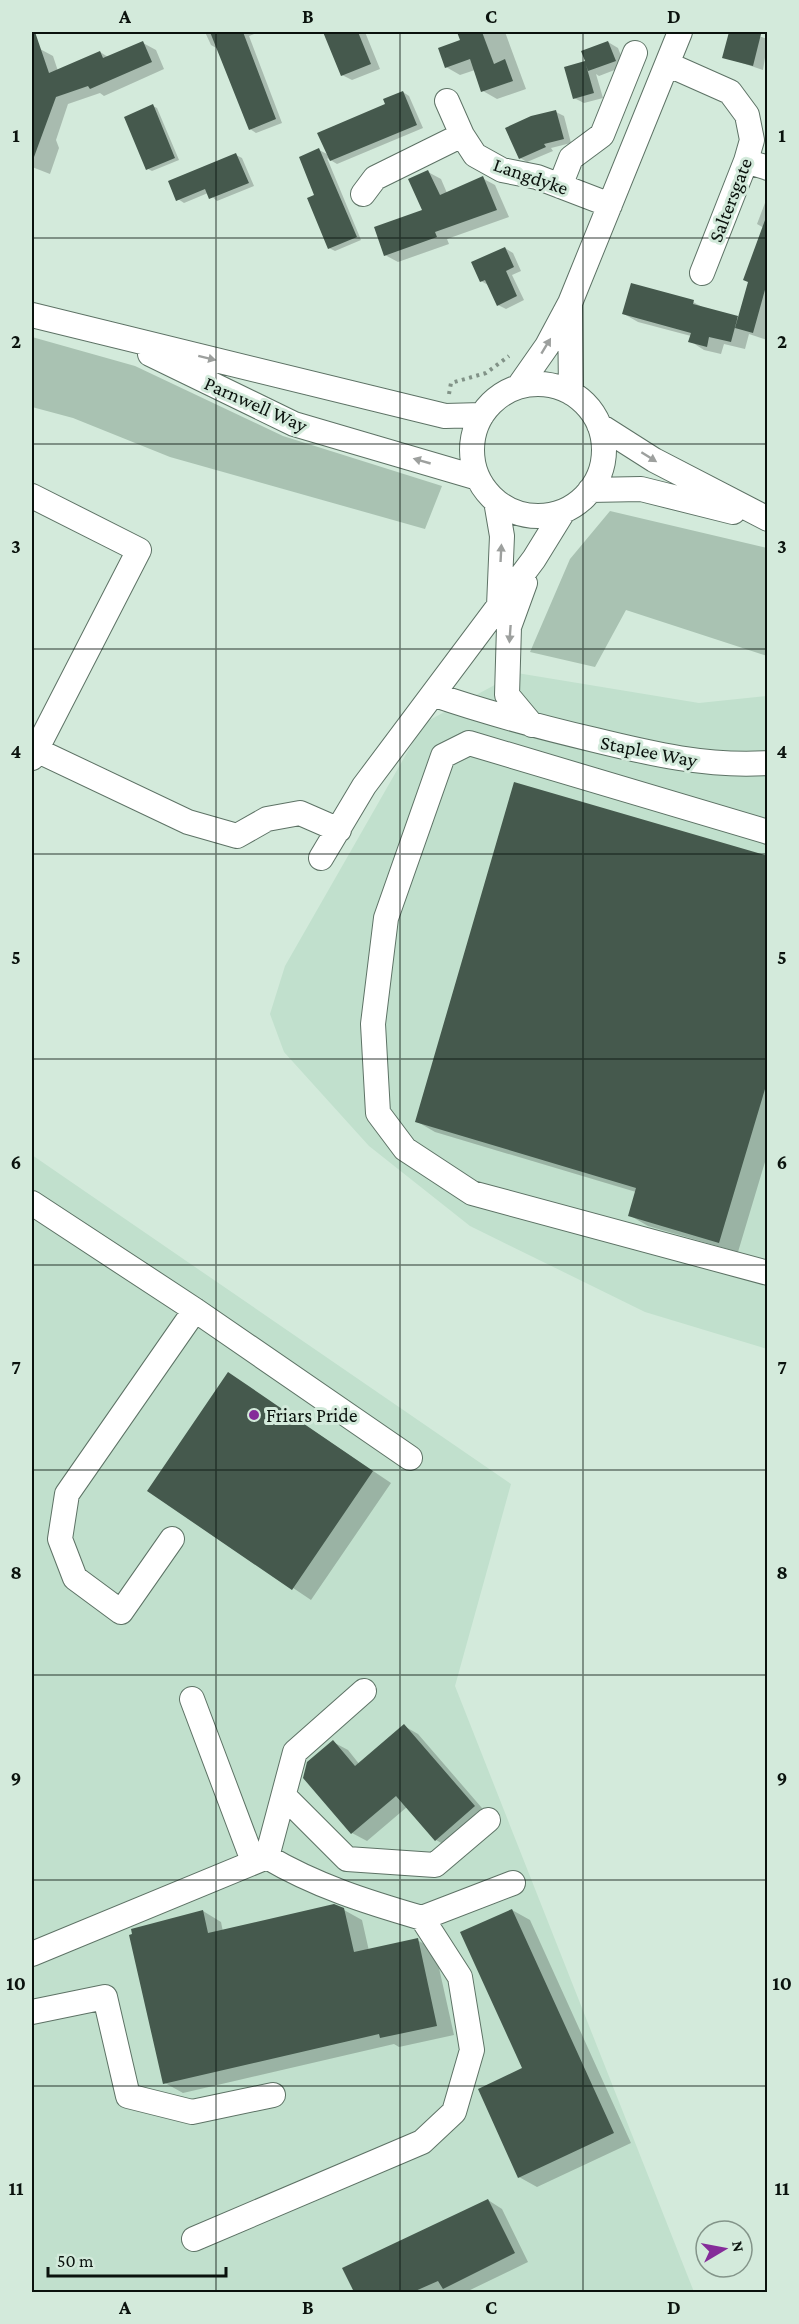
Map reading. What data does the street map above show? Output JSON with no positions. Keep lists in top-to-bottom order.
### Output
{
  "streets": {
    "street": [
      "Langdyke",
      "Saltersgate",
      "Parnwell Way",
      "Staplee Way"
    ]
  },
  "places": ["Friars Pride"],
  "scale_bar": "50 m",
  "north": "right",
  "grid": {
    "columns": [
      "A",
      "B",
      "C",
      "D"
    ],
    "rows": [
      "1",
      "2",
      "3",
      "4",
      "5",
      "6",
      "7",
      "8",
      "9",
      "10",
      "11"
    ]
  }
}
